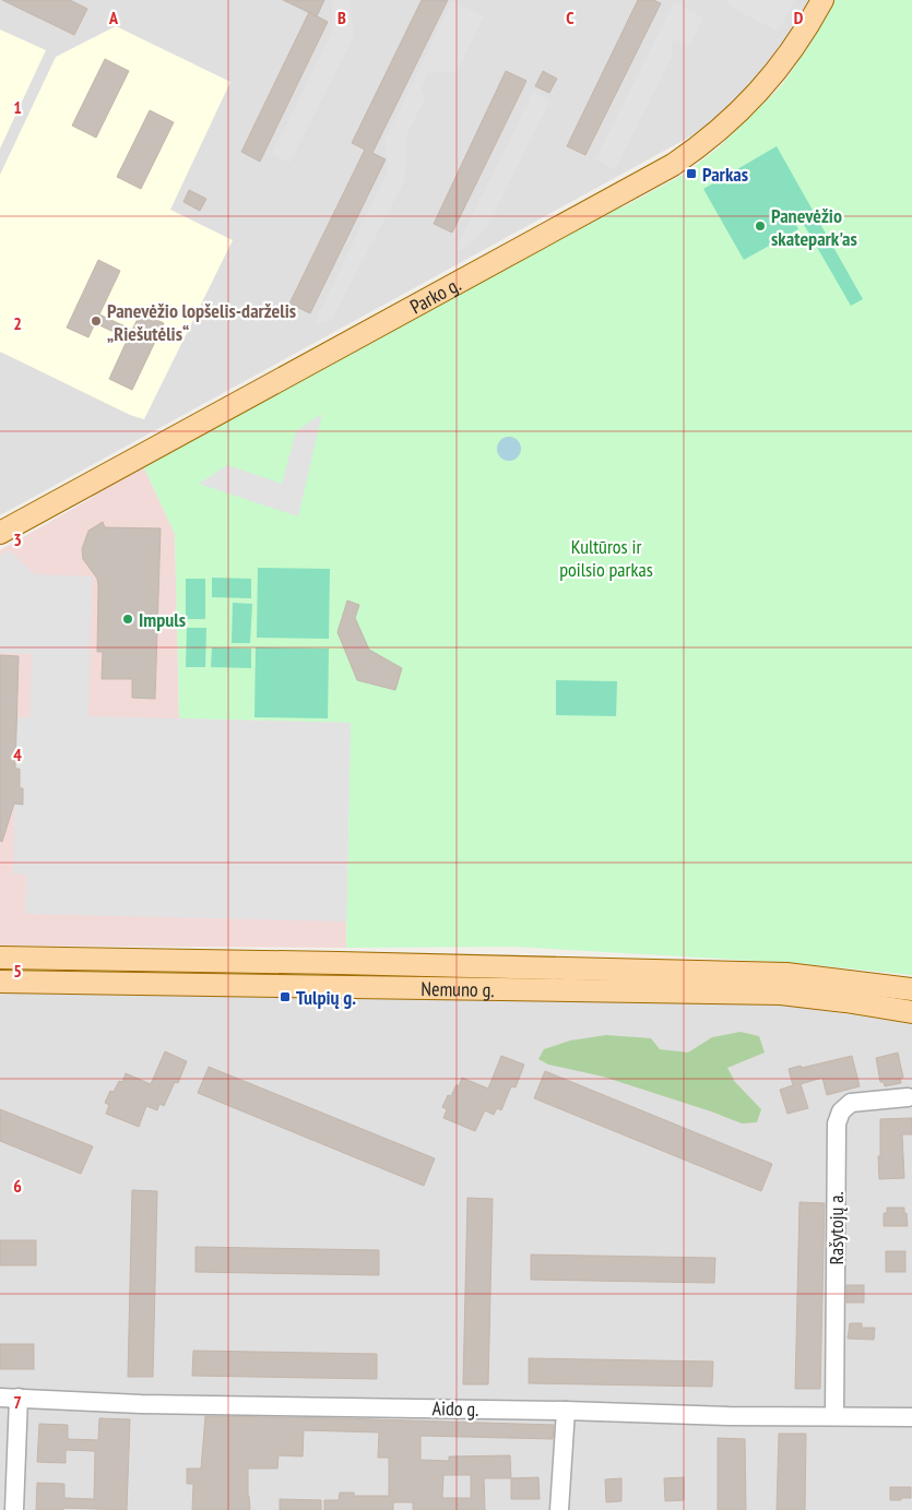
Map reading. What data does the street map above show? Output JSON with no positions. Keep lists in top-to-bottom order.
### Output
{
  "streets": {
    "main road": ["Parko g.", "Nemuno g."],
    "street": ["Rašytojų a.", "Aido g."]
  },
  "crossings": [
    ["Rašytojų a.", "Aido g."]
  ],
  "parks": ["Kultūros ir poilsio parkas"],
  "places": {
    "transit": ["Parkas", "Tulpių g."],
    "other": ["Panevėžio skatepark'as", "Panevėžio lopšelis-darželis „Riešutėlis“", "Impuls"]
  },
  "grid": {
    "columns": [
      "A",
      "B",
      "C",
      "D"
    ],
    "rows": [
      "1",
      "2",
      "3",
      "4",
      "5",
      "6",
      "7"
    ]
  }
}
